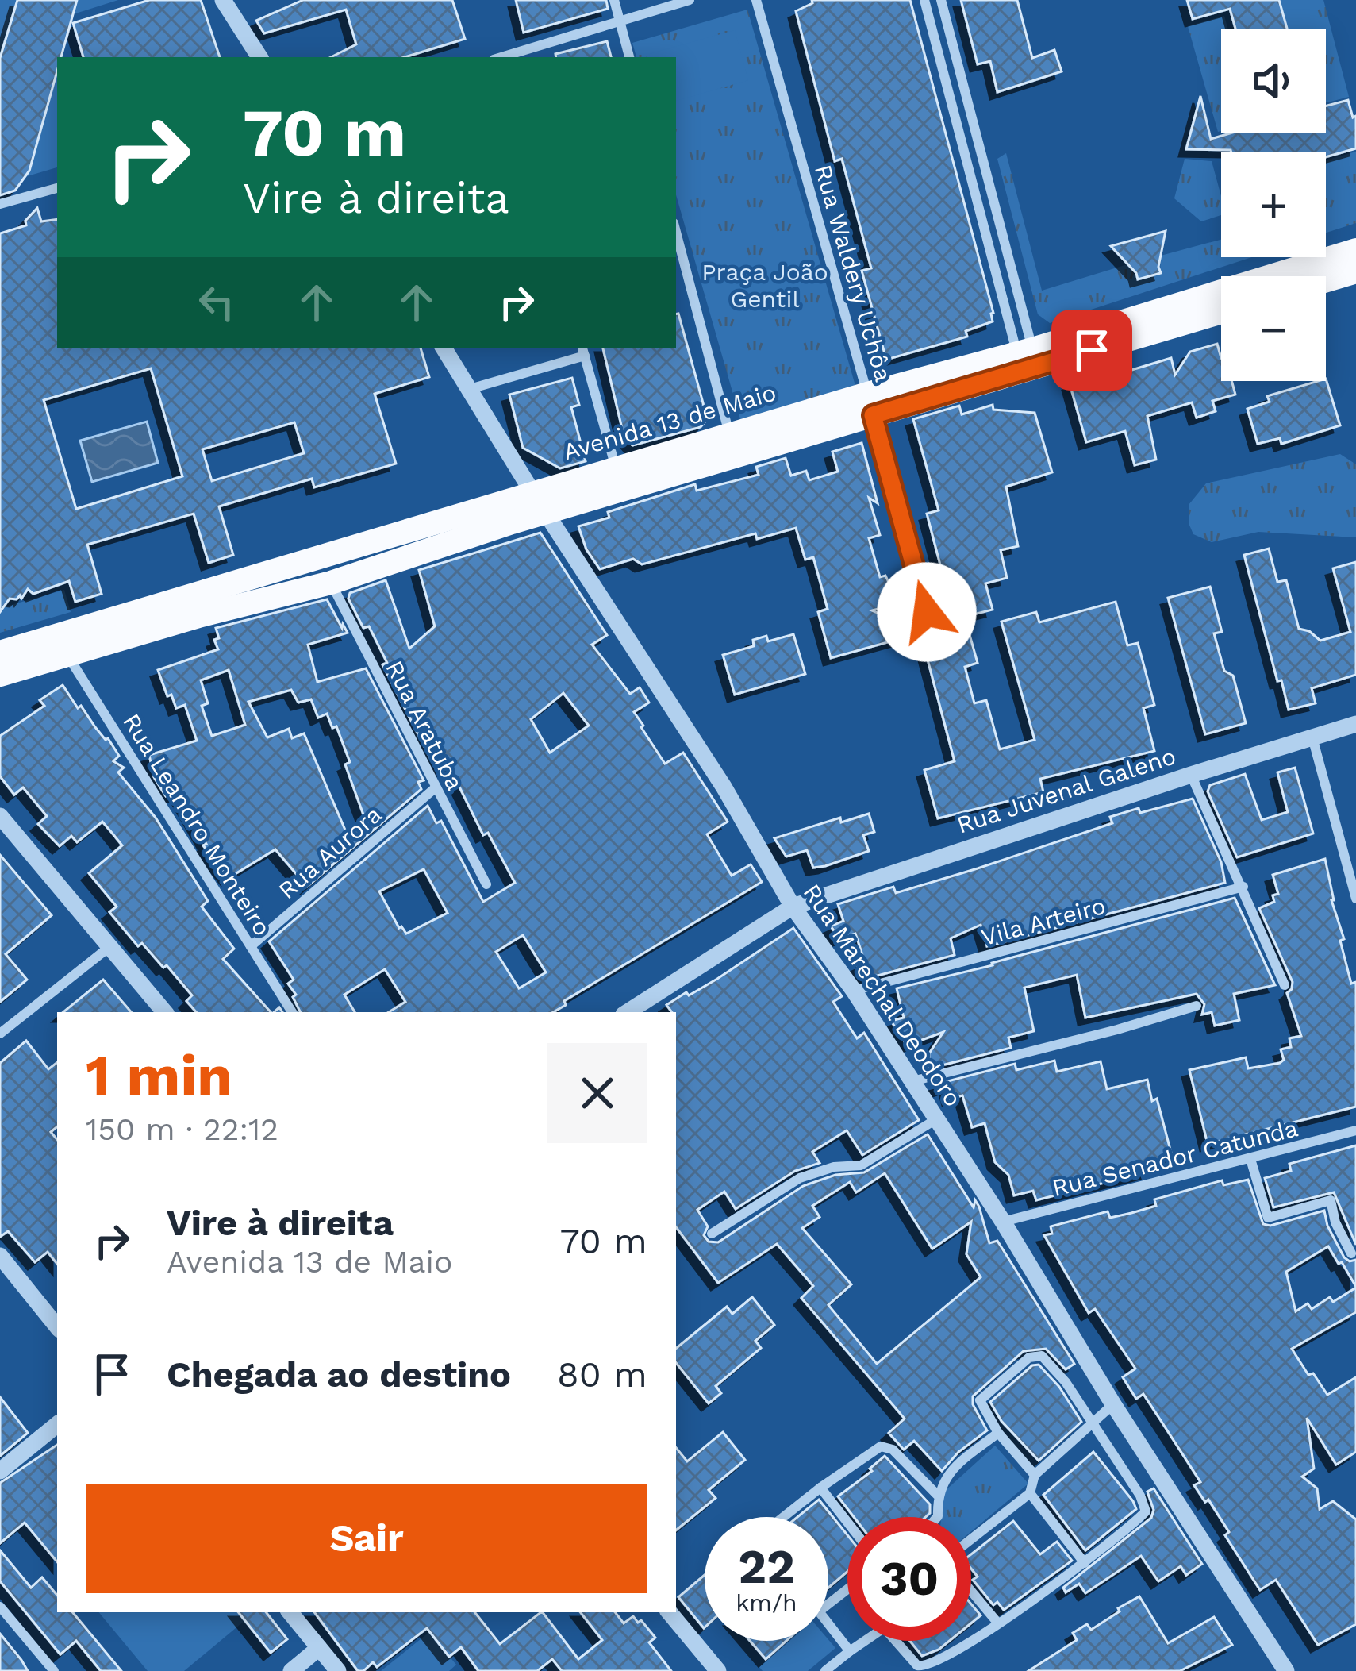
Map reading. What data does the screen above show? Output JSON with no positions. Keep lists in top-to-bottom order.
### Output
{
  "streets": {
    "main road": ["Avenida 13 de Maio"],
    "street": [
      "Rua Waldery Uchôa",
      "Rua Aratuba",
      "Rua Juvenal Galeno",
      "Rua Leandro Monteiro",
      "Rua Aurora",
      "Vila Arteiro",
      "Rua Marechal Deodoro",
      "Rua Senador Catunda"
    ]
  },
  "crossings": [
    ["Rua Waldery Uchôa", "Avenida 13 de Maio"],
    ["Avenida 13 de Maio", "Rua Aratuba"],
    ["Avenida 13 de Maio", "Rua Leandro Monteiro"],
    ["Avenida 13 de Maio", "Rua Marechal Deodoro"],
    ["Rua Aratuba", "Rua Aurora"],
    ["Rua Juvenal Galeno", "Rua Marechal Deodoro"],
    ["Rua Leandro Monteiro", "Rua Aurora"],
    ["Vila Arteiro", "Rua Marechal Deodoro"],
    ["Rua Marechal Deodoro", "Rua Senador Catunda"]
  ],
  "parks": ["Praça João Gentil"],
  "page": {
    "map_buttons": ["+", "−"],
    "turn": ["70 m", "Vire à direita"],
    "heading": ["1 min", "150 m · 22:12"],
    "list": [
      {
        "name": "Vire à direita",
        "note": "Avenida 13 de Maio",
        "value": "70 m"
      },
      {
        "name": "Chegada ao destino",
        "value": "80 m"
      }
    ],
    "buttons": "Sair",
    "speed": "22 km/h",
    "limit": "30"
  }
}
